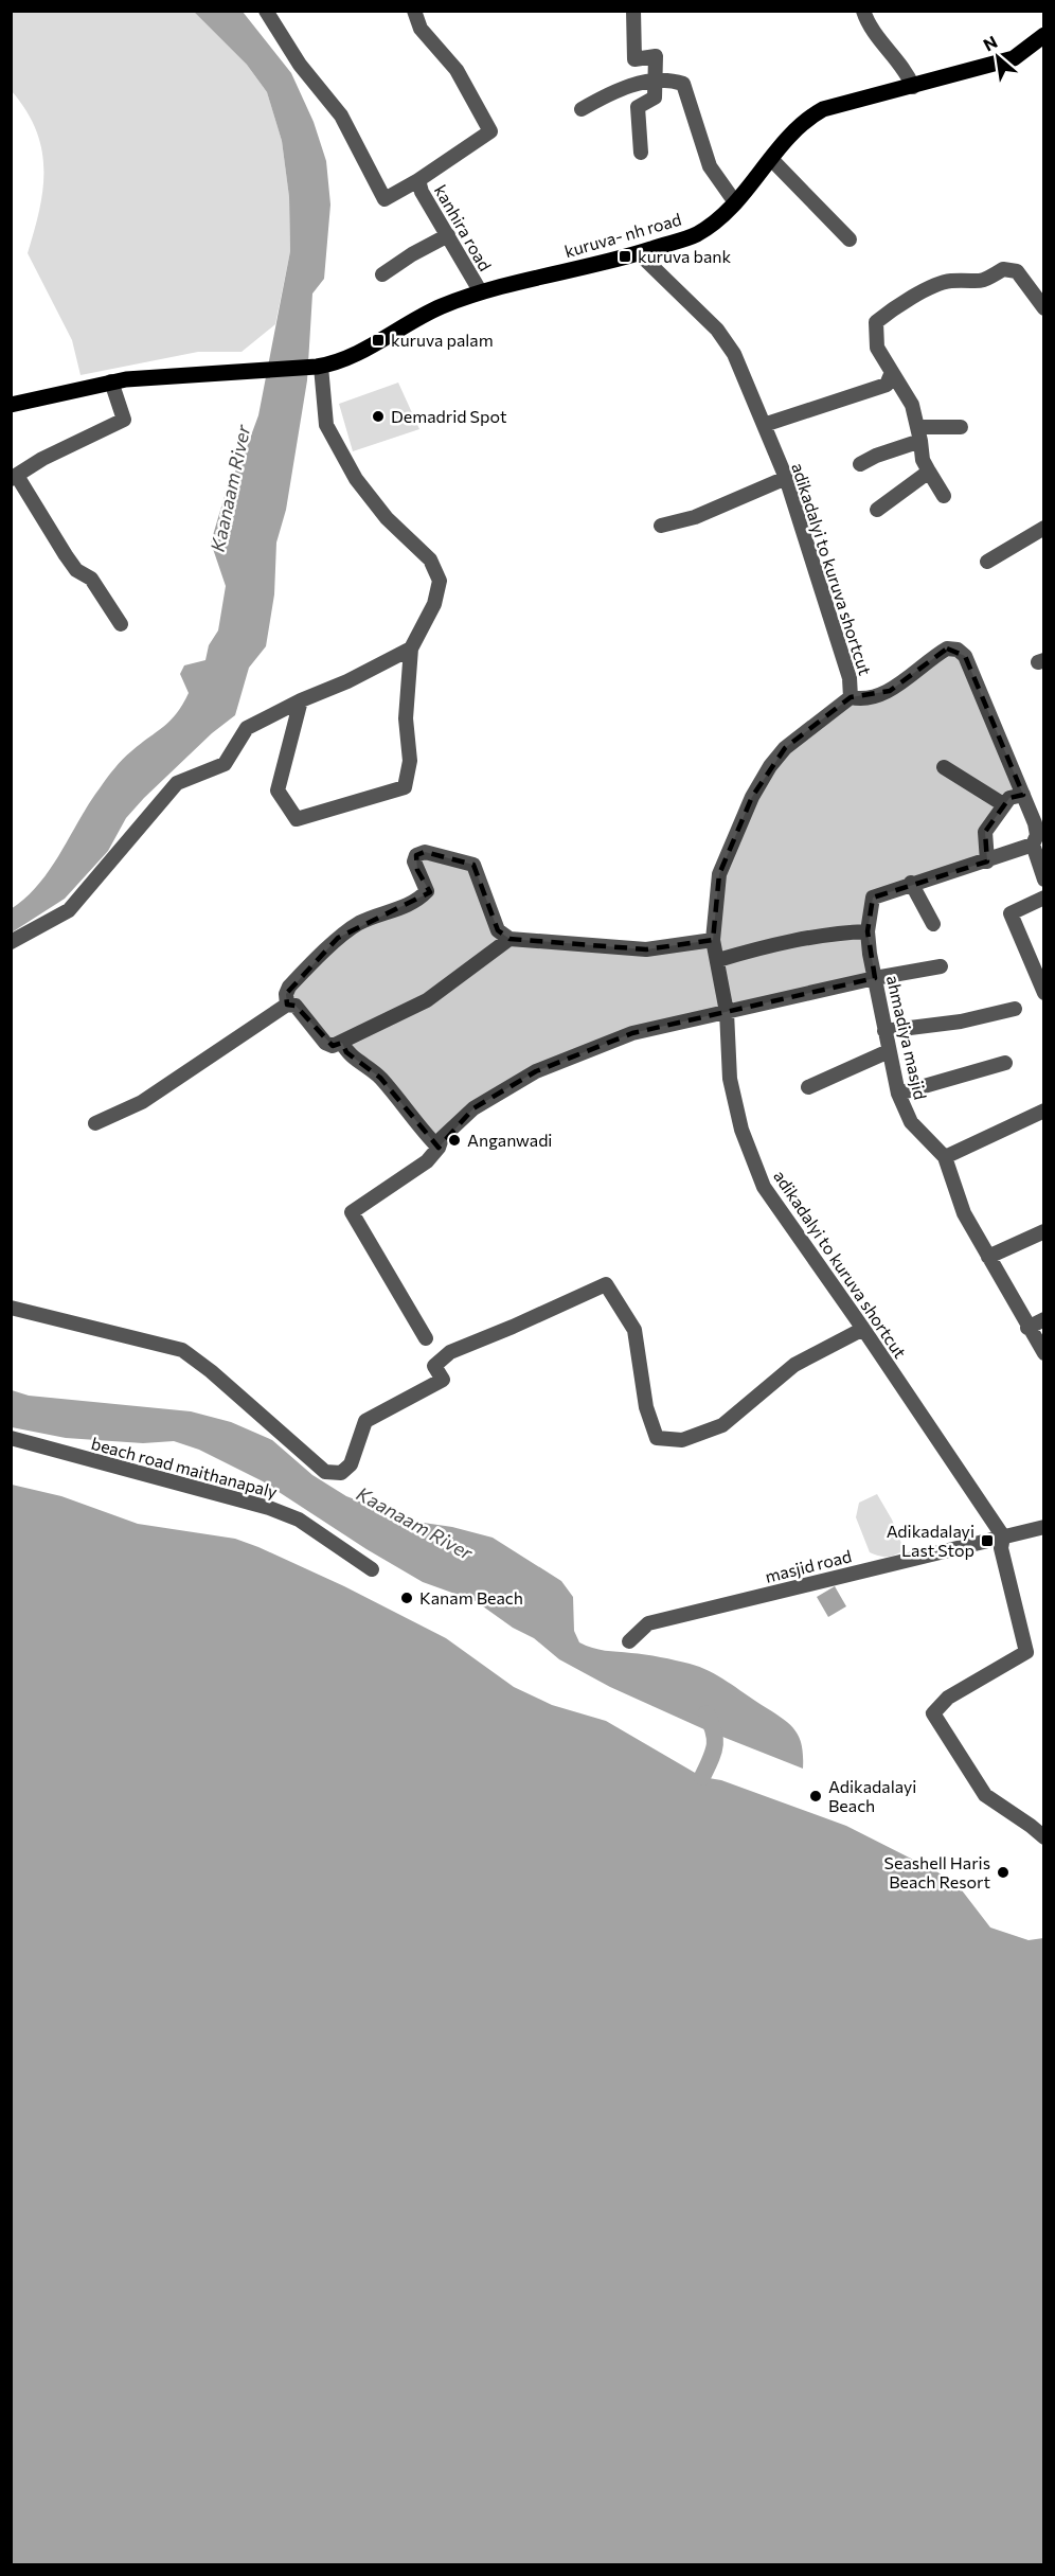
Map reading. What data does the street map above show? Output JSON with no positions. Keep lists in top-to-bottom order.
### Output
{
  "streets": {
    "main road": ["kuruva- nh road"],
    "street": [
      "kanhira road",
      "adikadalyi to kuruva shortcut",
      "ahmadiya masjid",
      "beach road maithanapaly",
      "masjid road"
    ]
  },
  "crossings": [
    ["kanhira road", "kuruva- nh road"],
    ["kuruva- nh road", "adikadalyi to kuruva shortcut"],
    ["adikadalyi to kuruva shortcut", "masjid road"]
  ],
  "water": ["Kaanaam River"],
  "places": {
    "transit": ["kuruva bank", "kuruva palam", "Adikadalayi Last Stop"],
    "other": [
      "Demadrid Spot",
      "Anganwadi",
      "Kanam Beach",
      "Adikadalayi Beach",
      "Seashell Haris Beach Resort"
    ]
  },
  "north": "top left"
}
